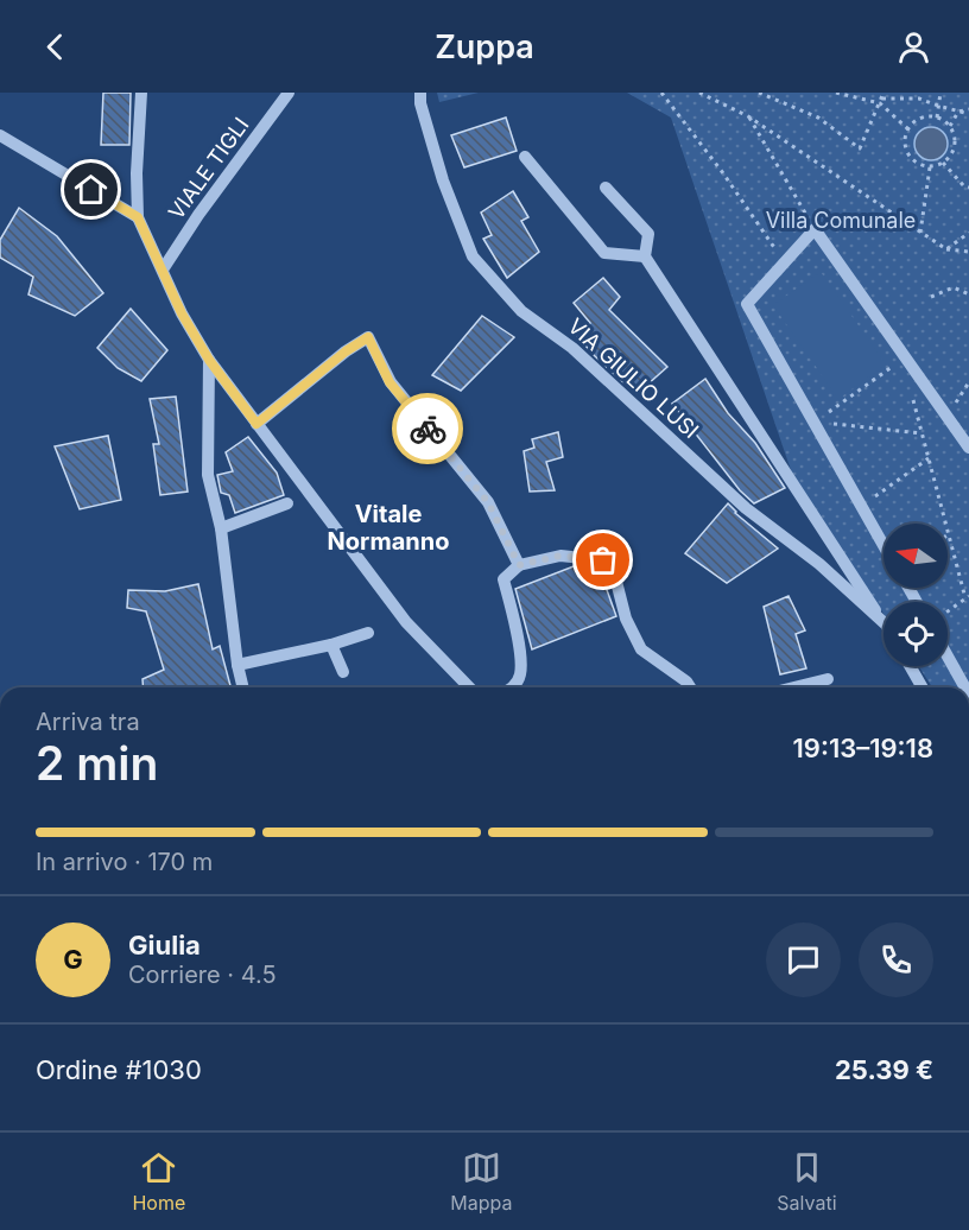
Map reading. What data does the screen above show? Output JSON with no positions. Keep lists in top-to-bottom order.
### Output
{
  "streets": {
    "street": ["VIALE TIGLI", "VIA GIULIO LUSI"]
  },
  "districts": ["Vitale Normanno"],
  "parks": ["Villa Comunale"],
  "north": "left",
  "page": {
    "header": "Zuppa",
    "heading": ["2 min", "Arriva tra", "19:13–19:18"],
    "panel": [
      "Giulia",
      "Corriere · 4.5",
      "Ordine #1030",
      "25.39 €"
    ],
    "bar": "In arrivo · 170 m",
    "round": "G",
    "tabs": ["Home", "Mappa", "Salvati"]
  }
}
